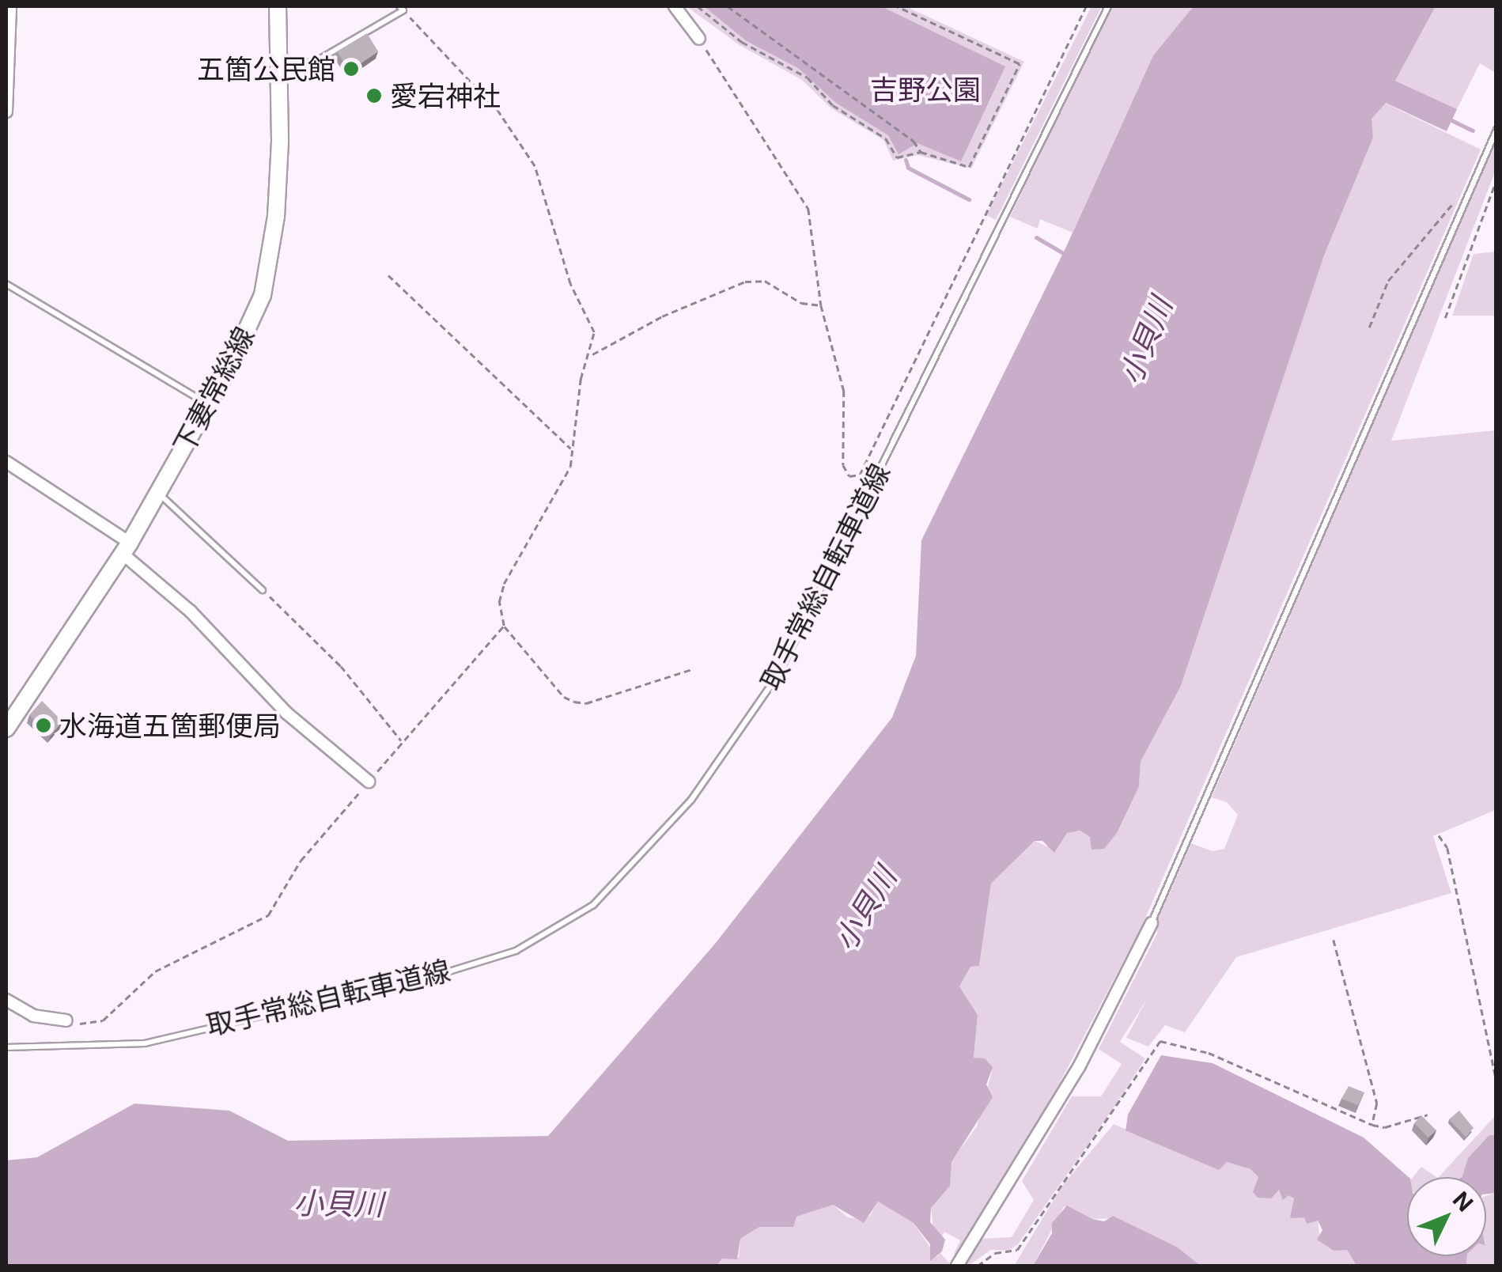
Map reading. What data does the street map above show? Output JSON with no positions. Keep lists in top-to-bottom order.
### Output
{
  "streets": {
    "main road": ["下妻常総線"],
    "lane": ["取手常総自転車道線"]
  },
  "water": ["小貝川"],
  "parks": ["吉野公園"],
  "places": ["五箇公民館", "愛宕神社", "水海道五箇郵便局"],
  "north": "top right"
}
